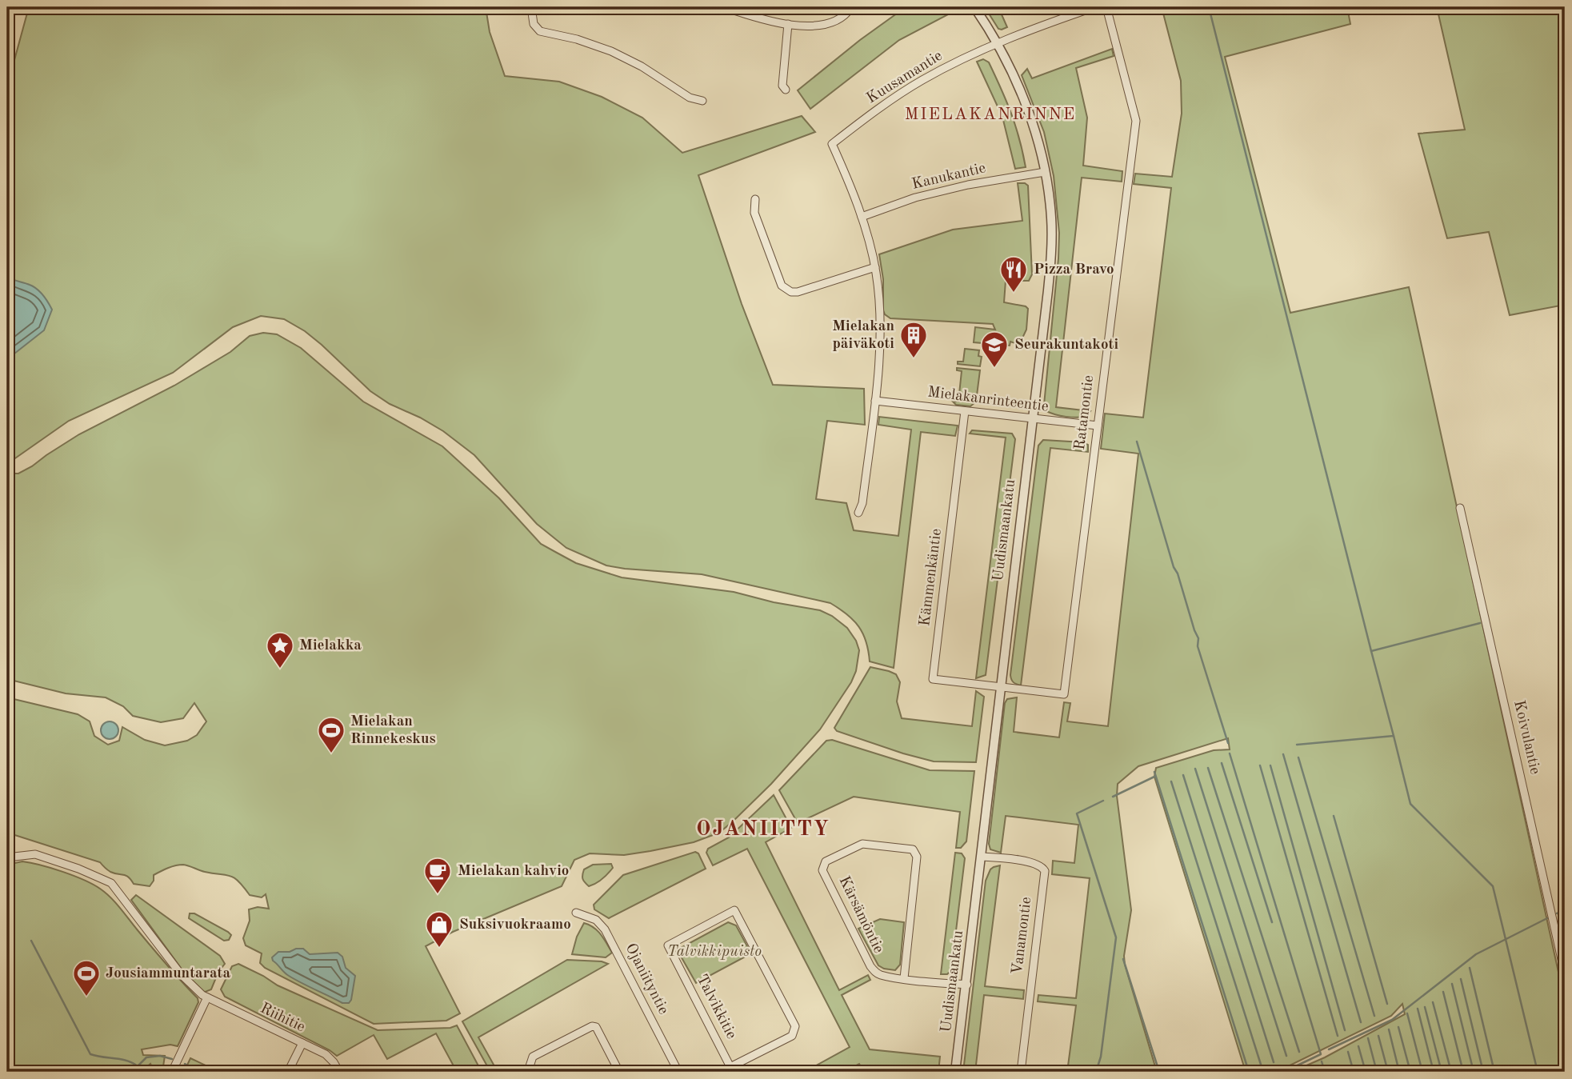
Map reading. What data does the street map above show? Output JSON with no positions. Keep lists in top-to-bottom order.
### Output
{
  "streets": {
    "street": [
      "Kuusamantie",
      "Kanukantie",
      "Mielakanrinteentie",
      "Ratamontie",
      "Uudismaankatu",
      "Kämmenkäntie",
      "Koivulantie",
      "Kärsämöntie",
      "Vanamontie",
      "Ojaniityntie",
      "Talvikkitie",
      "Riihitie"
    ]
  },
  "crossings": [
    ["Kuusamantie", "Kanukantie"],
    ["Kuusamantie", "Uudismaankatu"],
    ["Kanukantie", "Uudismaankatu"],
    ["Mielakanrinteentie", "Ratamontie"],
    ["Mielakanrinteentie", "Uudismaankatu"],
    ["Mielakanrinteentie", "Kämmenkäntie"],
    ["Ratamontie", "Uudismaankatu"],
    ["Ratamontie", "Kämmenkäntie"],
    ["Uudismaankatu", "Kämmenkäntie"],
    ["Uudismaankatu", "Kärsämöntie"],
    ["Uudismaankatu", "Vanamontie"]
  ],
  "districts": ["MIELAKANRINNE", "OJANIITTY"],
  "parks": ["Talvikkipuisto"],
  "places": {
    "restaurant": ["Pizza Bravo"],
    "building": ["Mielakan päiväkoti"],
    "school or university": ["Seurakuntakoti"],
    "place": ["Mielakka"],
    "sports": ["Mielakan Rinnekeskus", "Jousiammuntarata"],
    "cafe": ["Mielakan kahvio"],
    "shop": ["Suksivuokraamo"]
  }
}
